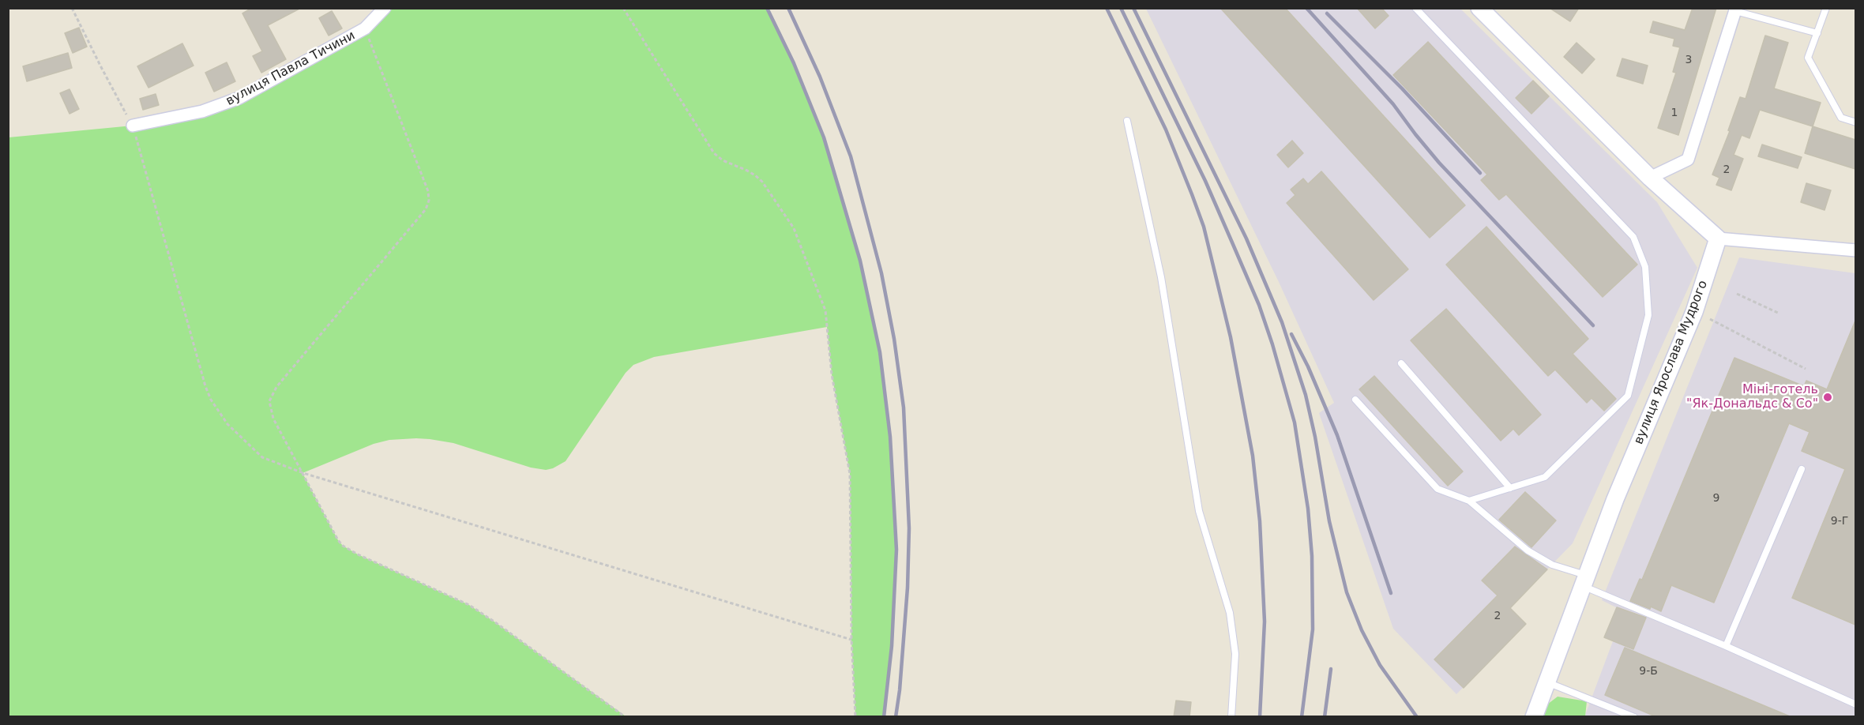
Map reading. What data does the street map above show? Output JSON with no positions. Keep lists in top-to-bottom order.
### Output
{
  "streets": {
    "street": ["вулиця Павла Тичини", "вулиця Ярослава Мудрого"]
  },
  "places": ["Міні-готель \"Як-Дональдс & Co\""],
  "house_numbers": [
    "3",
    "1",
    "2",
    "9",
    "9-Г",
    "2",
    "9-Б"
  ]
}
